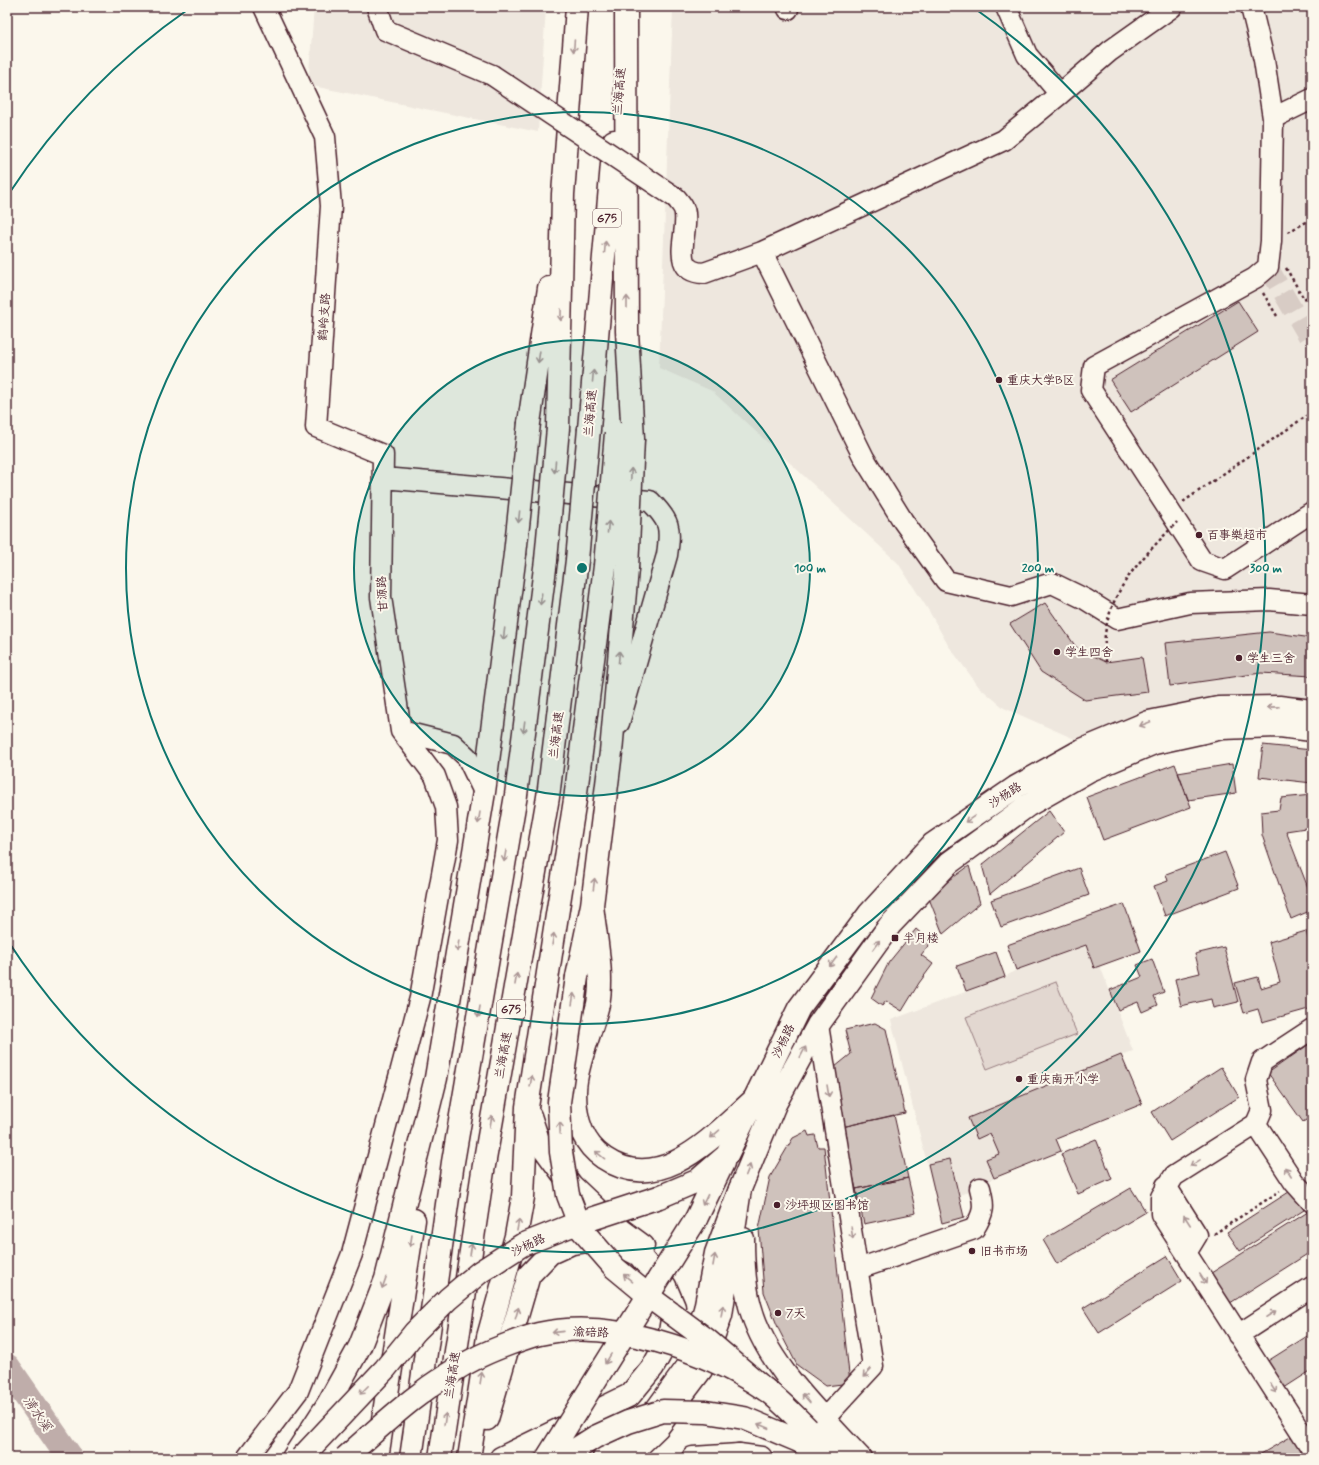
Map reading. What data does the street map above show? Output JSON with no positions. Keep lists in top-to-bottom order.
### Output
{
  "streets": {
    "main road": [
      "兰海高速",
      "G75",
      "沙杨路",
      "渝碚路"
    ],
    "street": ["鹤岭支路", "甘源路"]
  },
  "crossings": [
    ["鹤岭支路", "甘源路"]
  ],
  "water": ["清水溪"],
  "places": {
    "other": [
      "重庆大学B区",
      "百事樂超市",
      "学生四舍",
      "学生三舍",
      "重庆南开小学",
      "沙坪坝区图书馆",
      "旧书市场",
      "7天"
    ],
    "transit": ["半月楼"]
  },
  "rings": ["100 m", "200 m", "300 m"]
}
